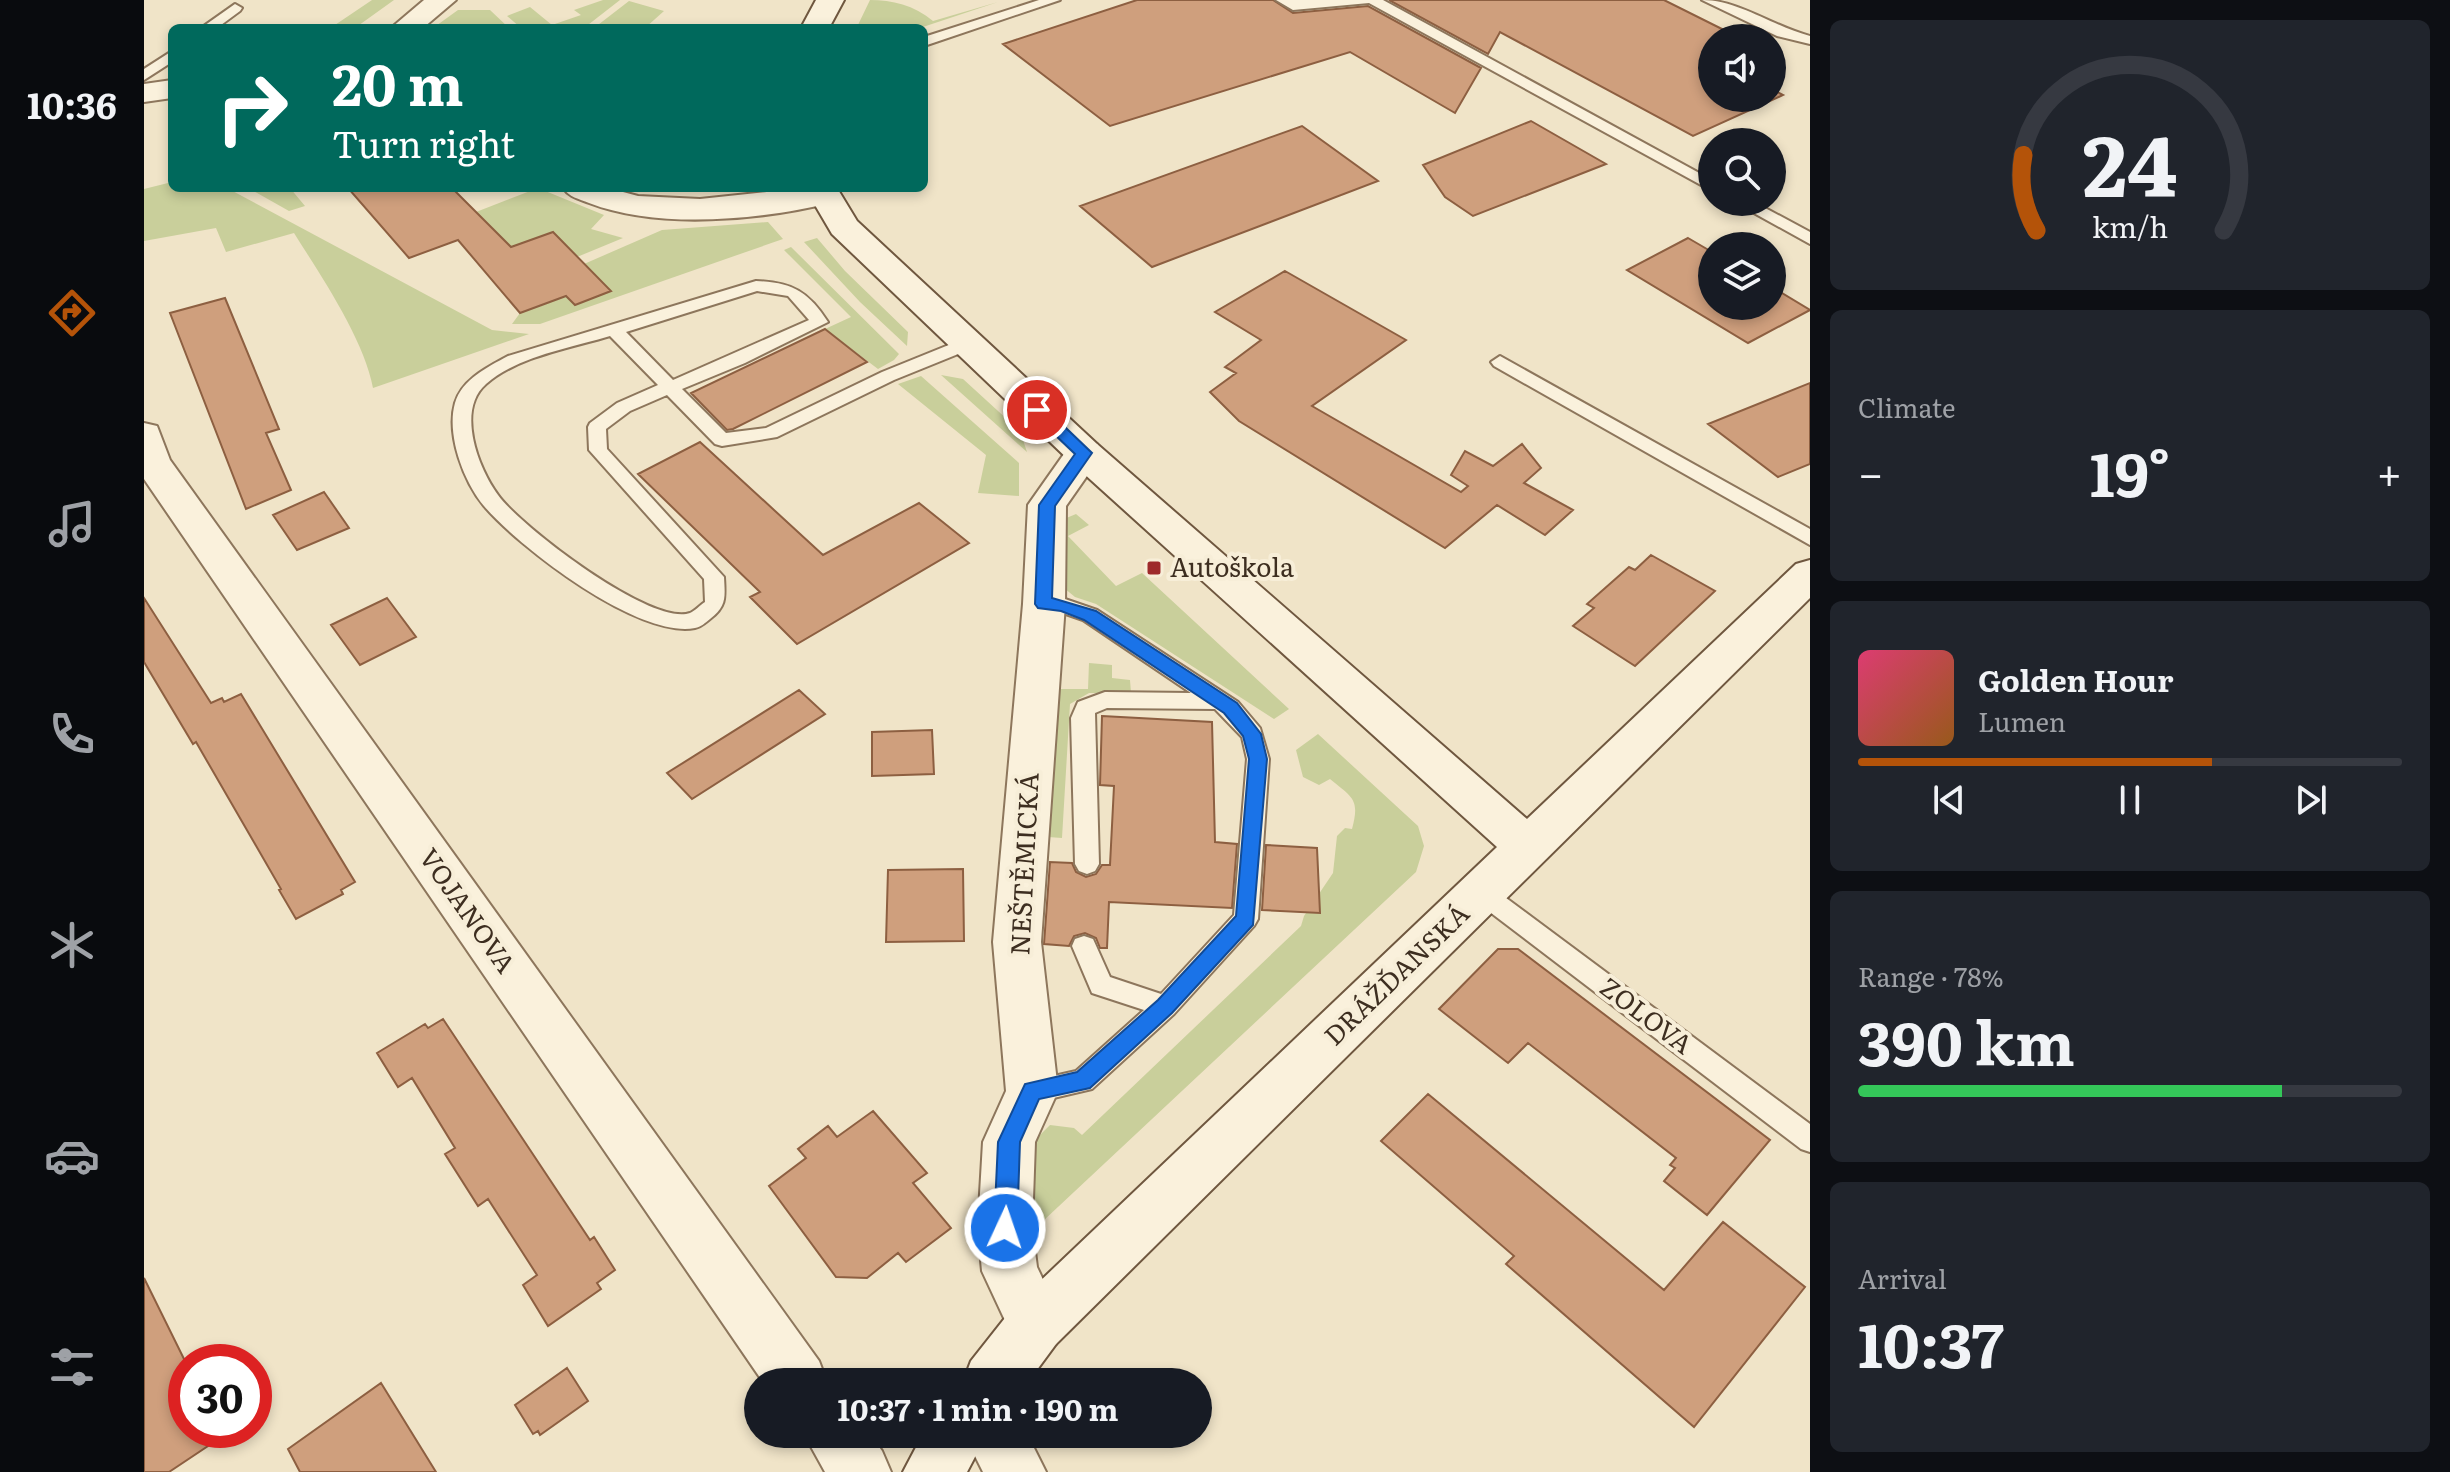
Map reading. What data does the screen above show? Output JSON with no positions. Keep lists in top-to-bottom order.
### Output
{
  "streets": {
    "street": ["NEŠTĚMICKÁ", "VOJANOVA", "DRÁŽĎANSKÁ"],
    "lane": ["ZOLOVA"]
  },
  "crossings": [
    ["DRÁŽĎANSKÁ", "ZOLOVA"]
  ],
  "places": {
    "transit": ["Autoškola"]
  },
  "page": {
    "tabs": "10:36",
    "turn": ["20 m", "Turn right"],
    "tile": [
      "Climate",
      ["Range · 78%", "390 km"],
      ["Arrival", "10:37"]
    ],
    "heat": ["−", "19°", "+"],
    "song": ["Golden Hour", "Lumen"],
    "limit": "30",
    "trip": "10:37 · 1 min · 190 m",
    "gauge": ["24", "km/h"]
  }
}
